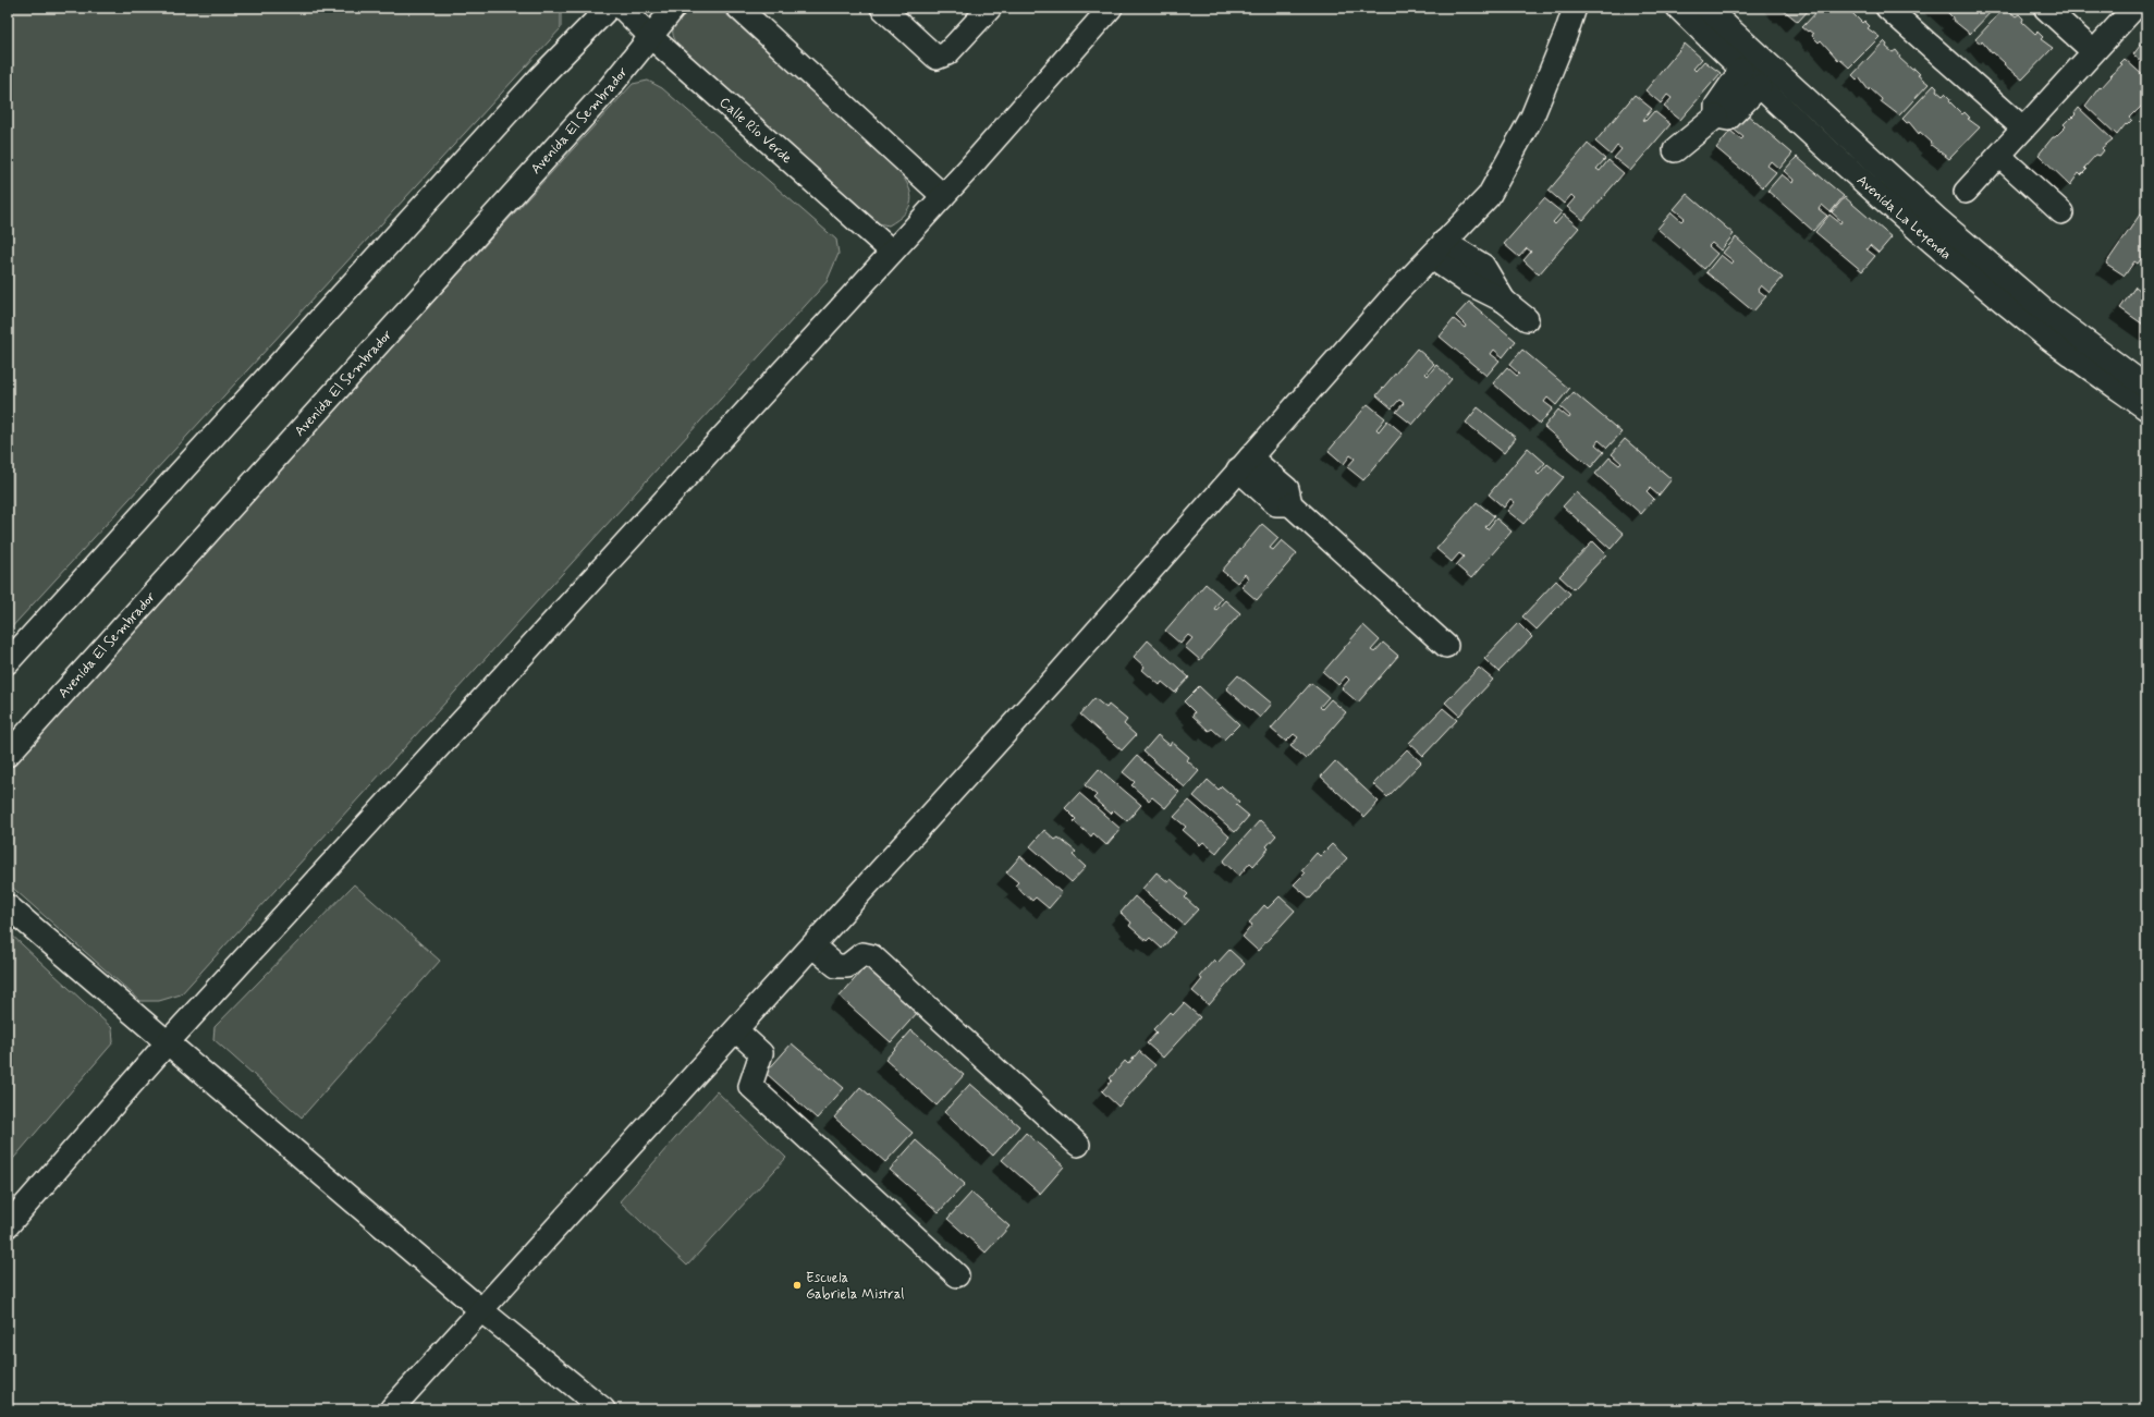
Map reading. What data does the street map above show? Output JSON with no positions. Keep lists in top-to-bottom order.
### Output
{
  "streets": {
    "street": ["Avenida El Sembrador", "Calle Río Verde", "Avenida La Leyenda"]
  },
  "crossings": [
    ["Avenida El Sembrador", "Calle Río Verde"]
  ],
  "places": ["Escuela Gabriela Mistral"]
}
